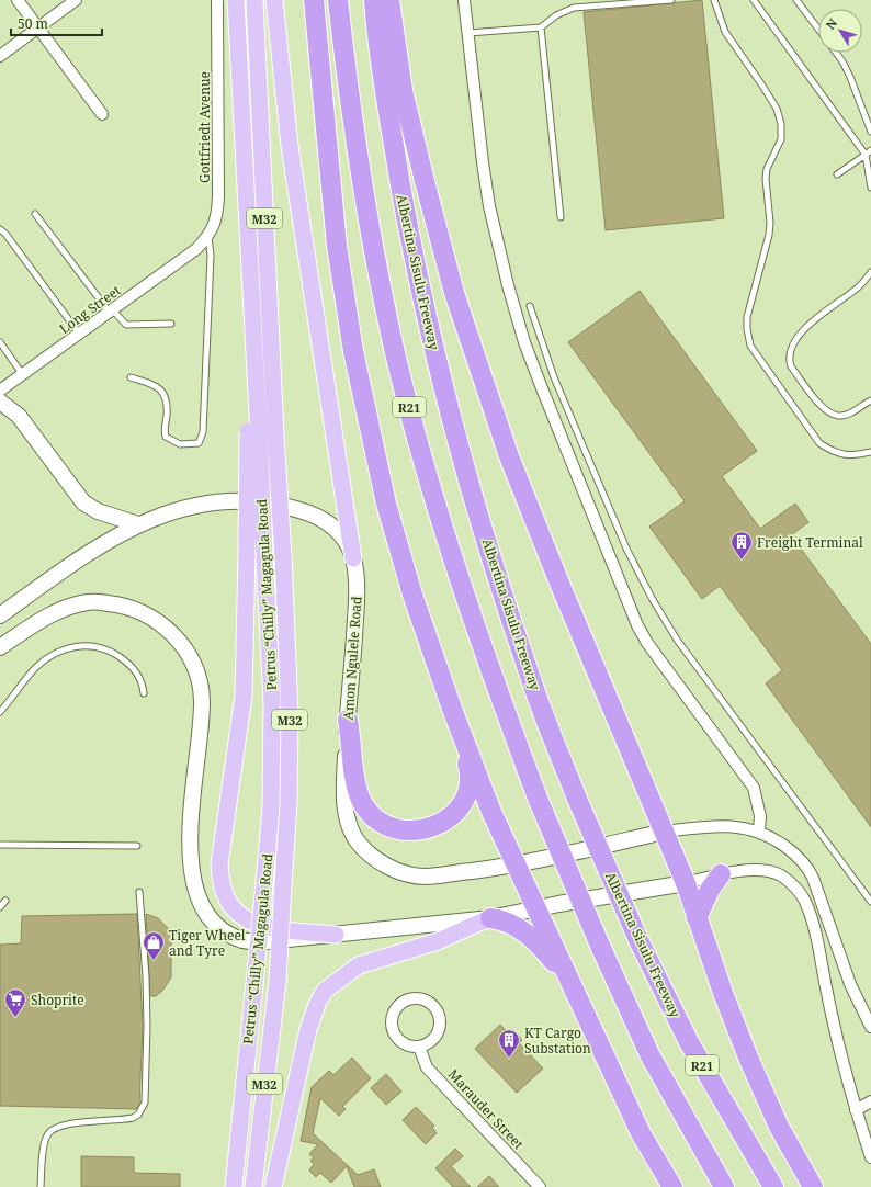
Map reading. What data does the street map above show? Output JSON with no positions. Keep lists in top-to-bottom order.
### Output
{
  "streets": {
    "highway": ["Albertina Sisulu Freeway", "R21"],
    "main road": ["M32", "Petrus “Chilly” Magagula Road", "Amon Ngulele Road"],
    "street": ["Gottfriedt Avenue", "Long Street", "Marauder Street"]
  },
  "crossings": [
    ["Gottfriedt Avenue", "Long Street"]
  ],
  "places": {
    "building": ["Freight Terminal", "KT Cargo Substation"],
    "shop": ["Tiger Wheel and Tyre"],
    "supermarket": ["Shoprite"]
  },
  "scale_bar": "50 m",
  "north": "top left"
}
